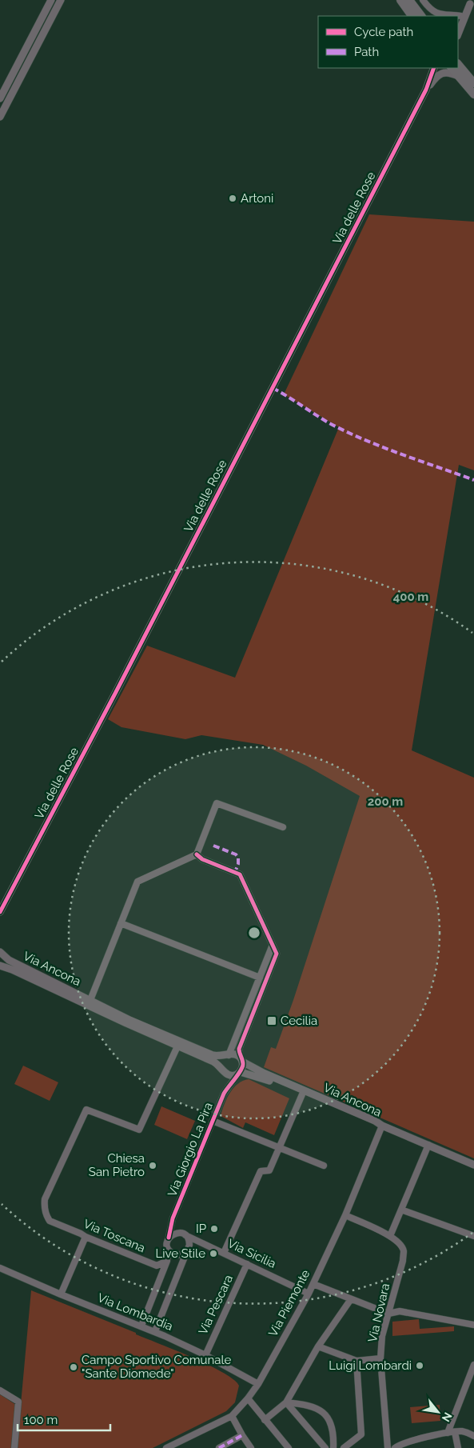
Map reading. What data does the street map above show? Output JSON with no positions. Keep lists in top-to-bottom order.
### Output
{
  "streets": {
    "street": [
      "Via delle Rose",
      "Via Ancona",
      "Via Giorgio La Pira",
      "Via Toscana",
      "Via Sicilia",
      "Via Piemonte",
      "Via Pescara",
      "Via Lombardia",
      "Via Novara"
    ]
  },
  "crossings": [
    ["Via Ancona", "Via Toscana"],
    ["Via Ancona", "Via Piemonte"],
    ["Via Giorgio La Pira", "Via Toscana"],
    ["Via Giorgio La Pira", "Via Sicilia"],
    ["Via Toscana", "Via Sicilia"],
    ["Via Sicilia", "Via Piemonte"],
    ["Via Sicilia", "Via Pescara"],
    ["Via Piemonte", "Via Lombardia"],
    ["Via Piemonte", "Via Novara"],
    ["Via Pescara", "Via Lombardia"]
  ],
  "places": {
    "other": [
      "Artoni",
      "Chiesa San Pietro",
      "IP",
      "Live Stile",
      "Luigi Lombardi",
      "Campo Sportivo Comunale \"Sante Diomede\""
    ],
    "transit": ["Cecilia"]
  },
  "legend": ["Cycle path", "Path"],
  "scale_bar": "100 m",
  "north": "bottom right",
  "rings": ["400 m", "200 m"]
}
